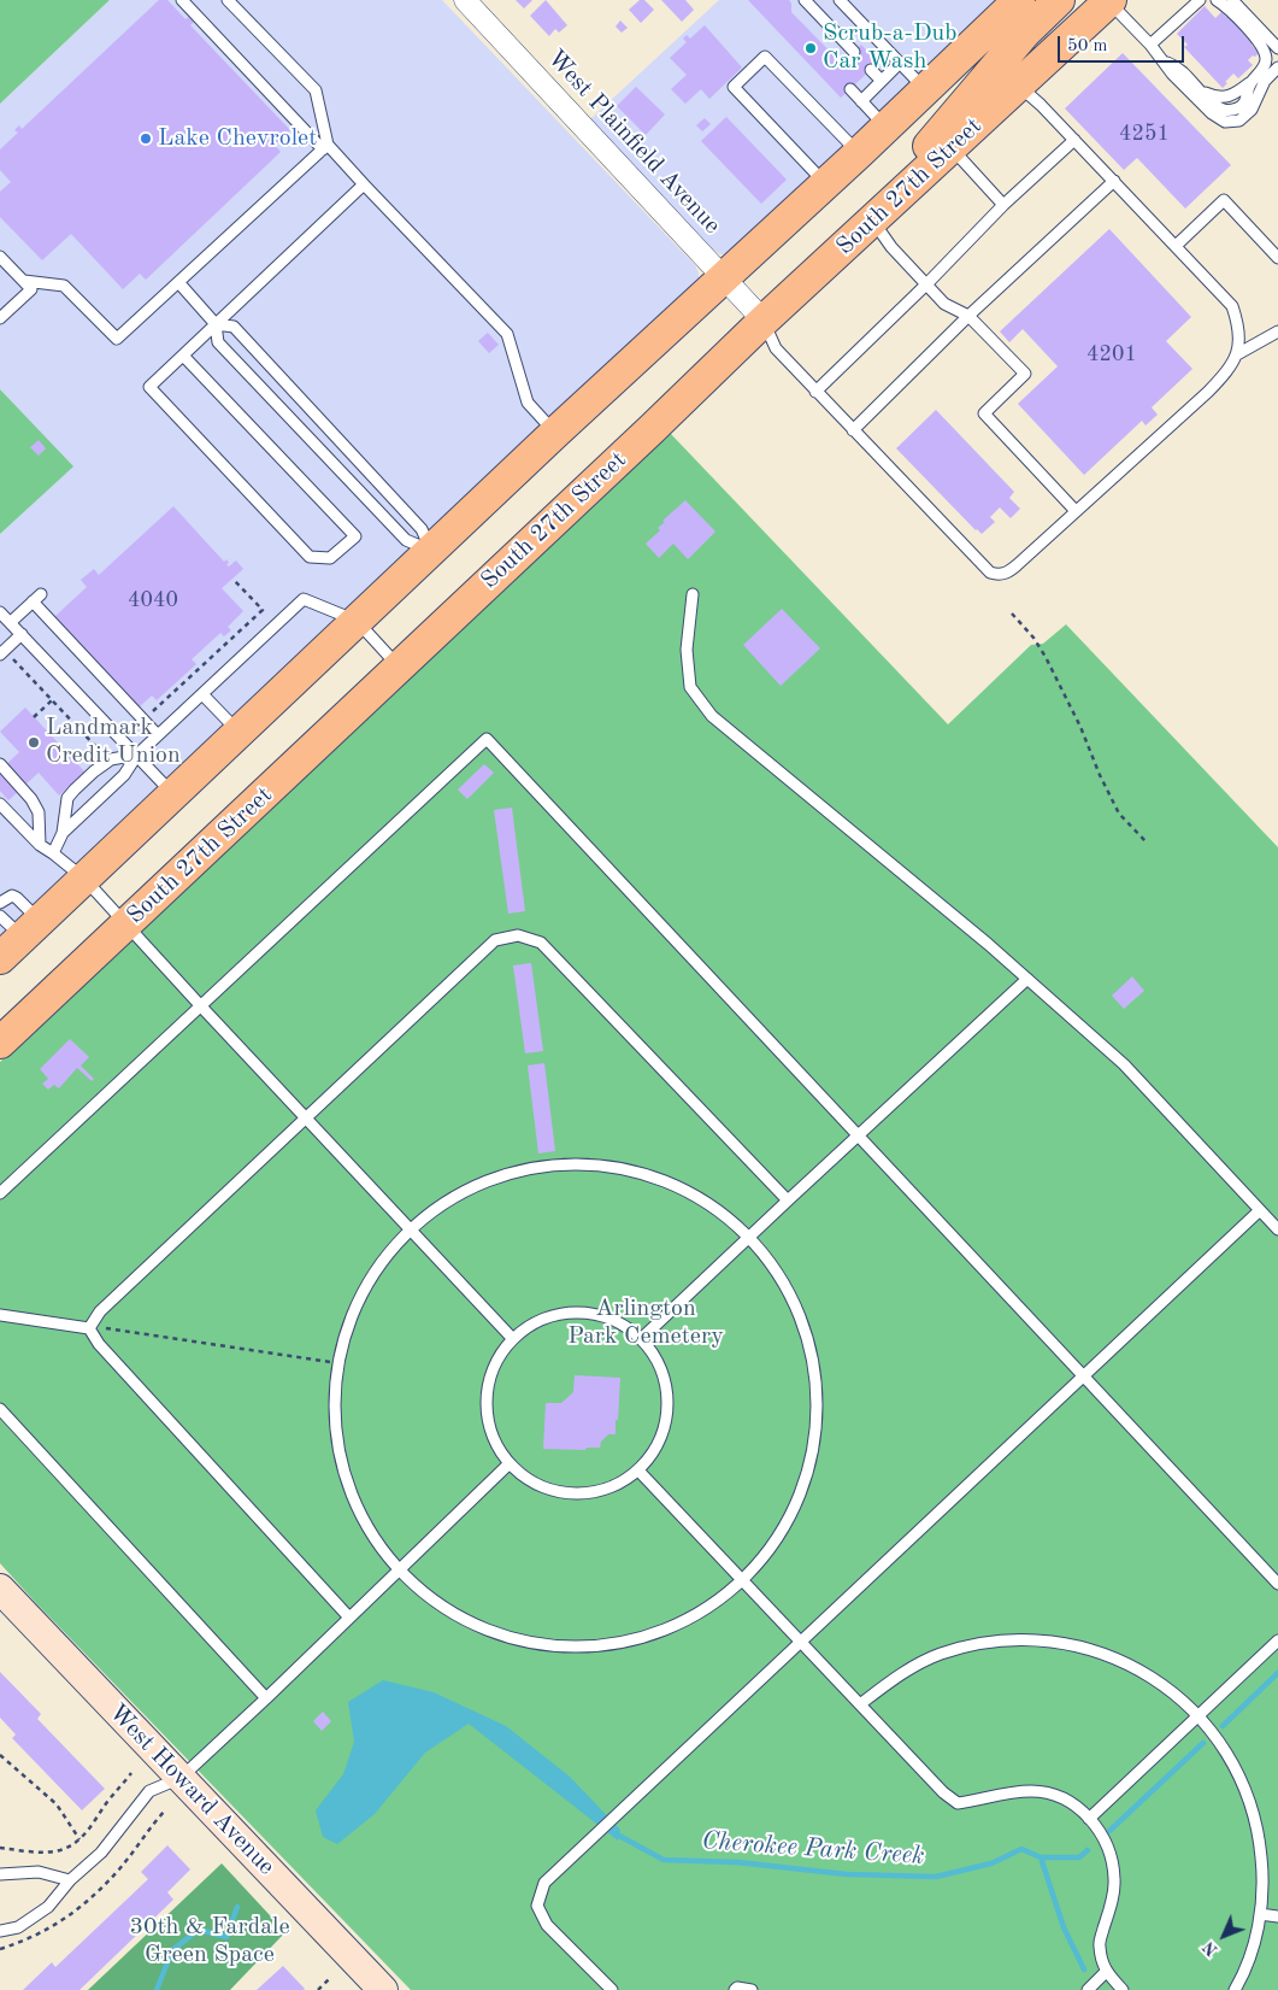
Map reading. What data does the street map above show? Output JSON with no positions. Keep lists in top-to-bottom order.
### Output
{
  "streets": {
    "main road": ["South 27th Street"],
    "street": ["West Plainfield Avenue", "West Howard Avenue"]
  },
  "crossings": [
    ["West Plainfield Avenue", "South 27th Street"]
  ],
  "water": ["Cherokee Park Creek"],
  "parks": ["Arlington Park Cemetery", "30th & Fardale Green Space"],
  "places": ["Scrub-a-Dub Car Wash", "Lake Chevrolet", "Landmark Credit Union"],
  "house_numbers": ["4251", "4201", "4040"],
  "scale_bar": "50 m",
  "north": "bottom left"
}
